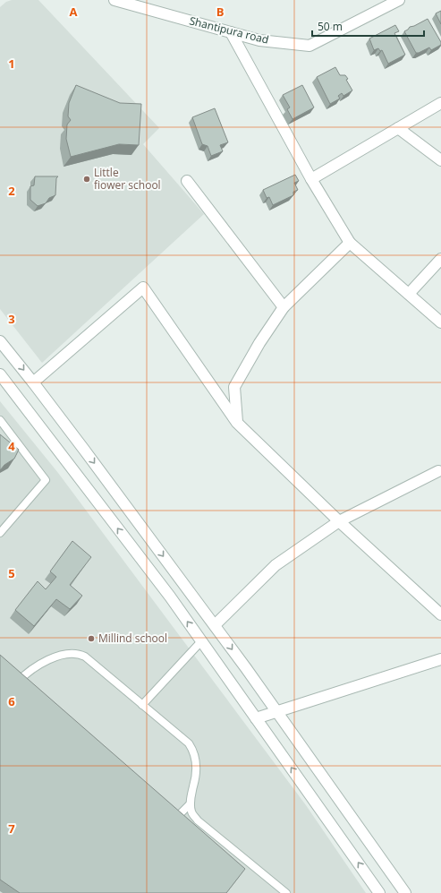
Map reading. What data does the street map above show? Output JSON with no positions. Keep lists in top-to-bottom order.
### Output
{
  "streets": {
    "street": ["Shantipura road"]
  },
  "places": ["Little fiower school", "Millind school"],
  "scale_bar": "50 m",
  "grid": {
    "columns": ["A", "B"],
    "rows": [
      "1",
      "2",
      "3",
      "4",
      "5",
      "6",
      "7"
    ]
  }
}
